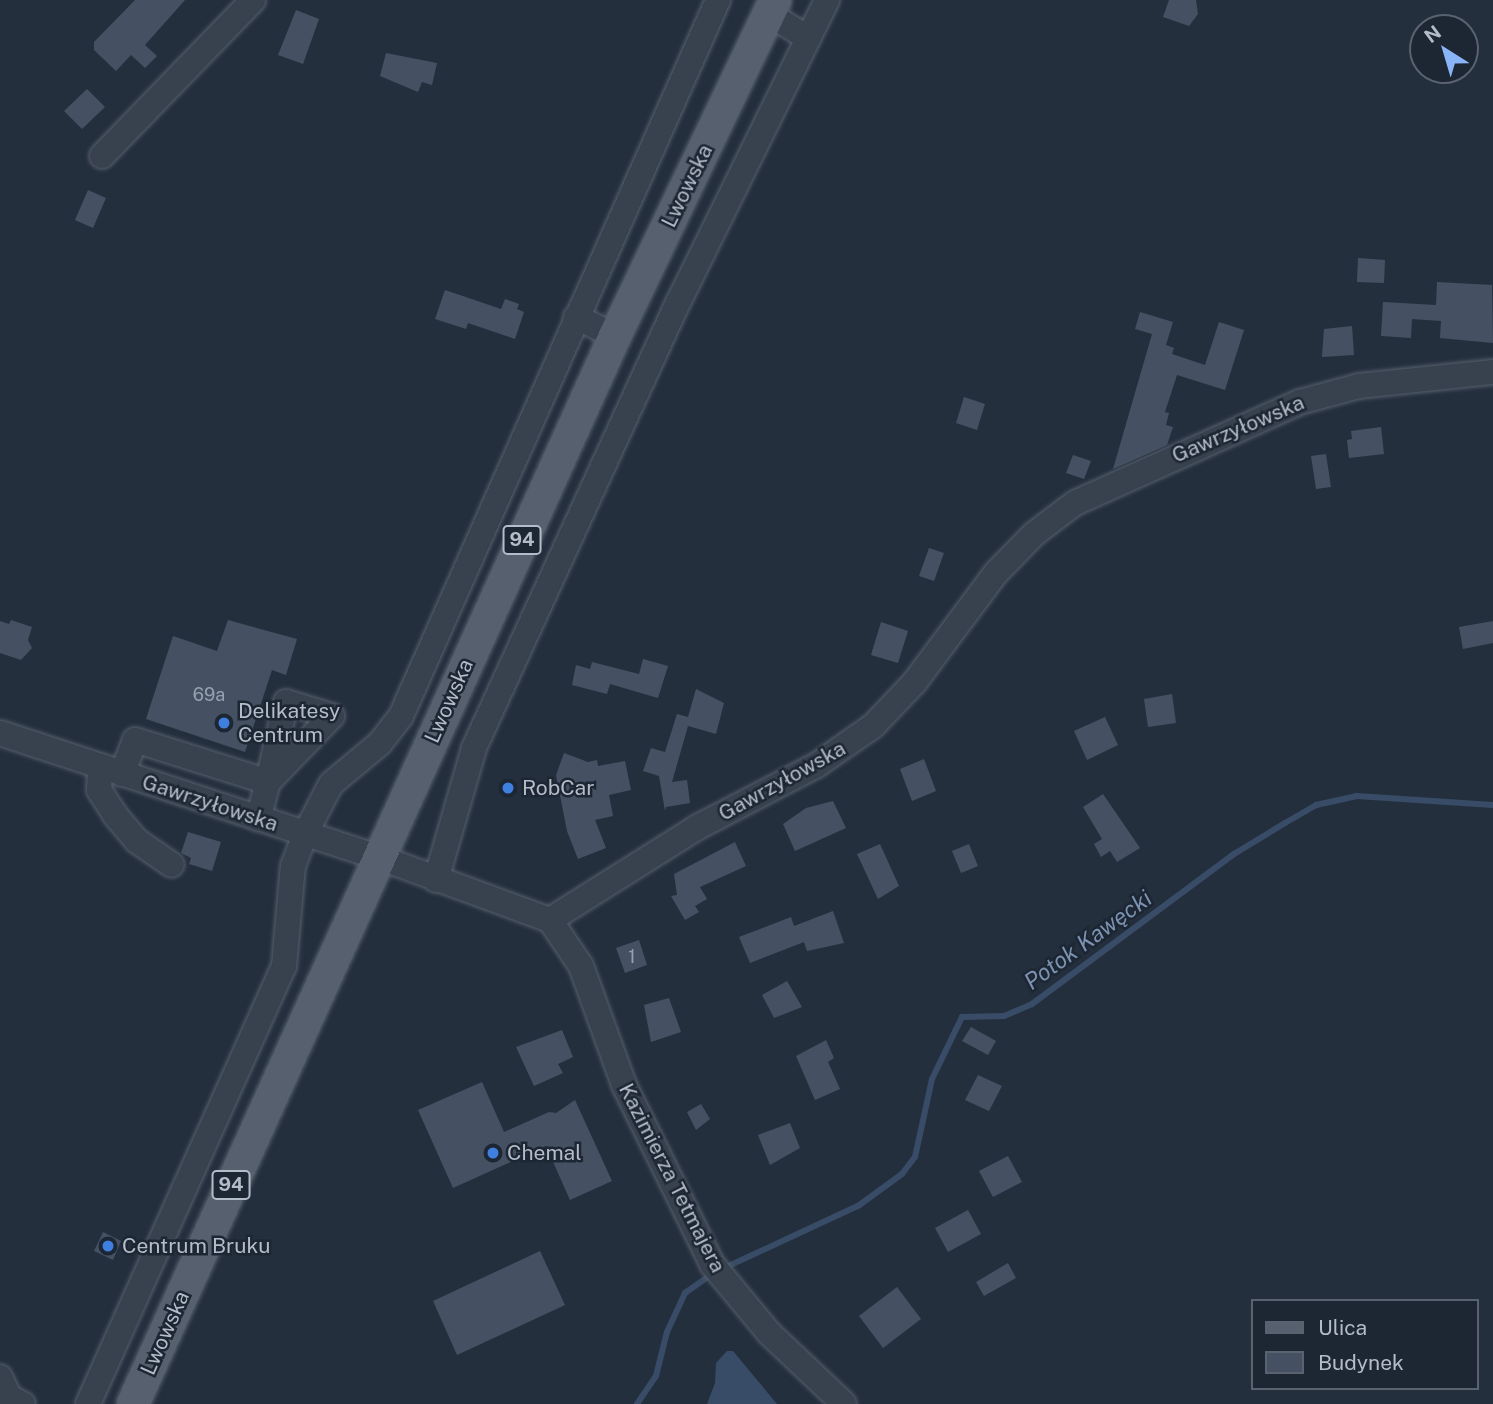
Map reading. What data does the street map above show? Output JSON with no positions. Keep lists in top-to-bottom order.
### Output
{
  "streets": {
    "main road": ["Lwowska", "94"],
    "street": ["Gawrzyłowska", "Kazimierza Tetmajera"]
  },
  "crossings": [
    ["Lwowska", "Gawrzyłowska"],
    ["Gawrzyłowska", "Kazimierza Tetmajera"]
  ],
  "water": ["Potok Kawęcki"],
  "places": [
    "Delikatesy Centrum",
    "RobCar",
    "Chemal",
    "Centrum Bruku"
  ],
  "house_numbers": ["69a", "1"],
  "legend": ["Ulica", "Budynek"],
  "north": "top left"
}
